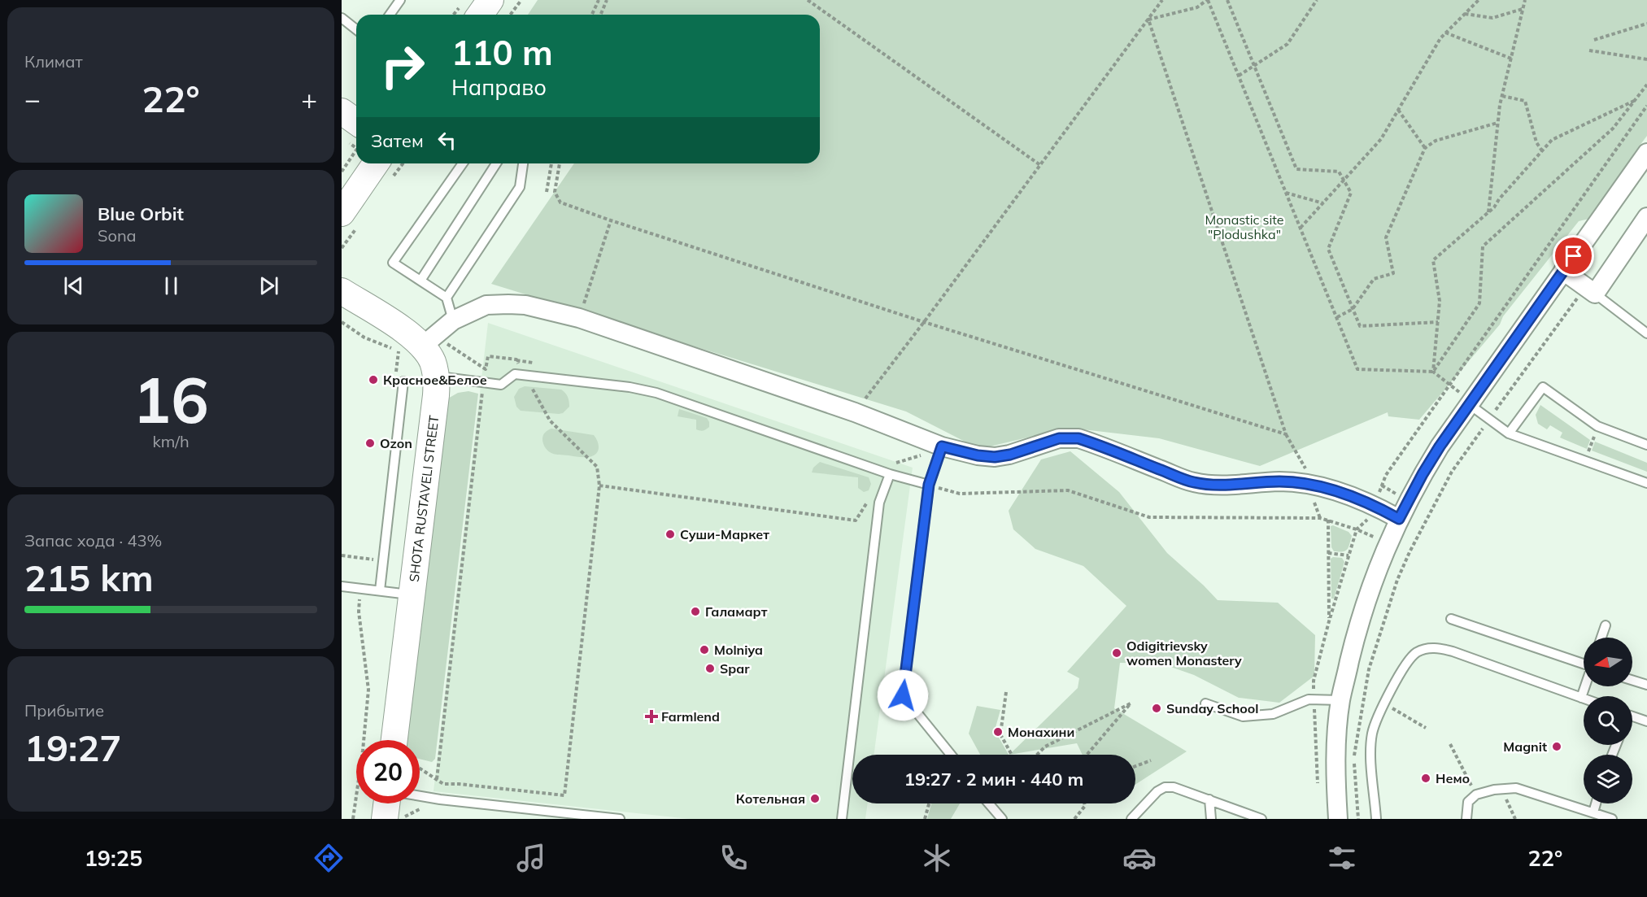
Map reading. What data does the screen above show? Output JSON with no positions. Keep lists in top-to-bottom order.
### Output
{
  "streets": {
    "street": ["SHOTA RUSTAVELI STREET"]
  },
  "parks": ["Monastic site \"Plodushka\""],
  "places": {
    "other": [
      "Красное&Белое",
      "Ozon",
      "Суши-Маркет",
      "Галамарт",
      "Molniya",
      "Odigitrievsky women Monastery",
      "Spar",
      "Sunday School",
      "Монахини",
      "Magnit",
      "Немо",
      "Котельная"
    ],
    "health": ["Farmlend"]
  },
  "north": "left",
  "page": {
    "tile": [
      "Климат",
      ["16", "km/h"],
      ["Запас хода · 43%", "215 km"],
      ["Прибытие", "19:27"]
    ],
    "turn": ["110 m", "Направо"],
    "heat": ["−", "22°", "+"],
    "then": "Затем",
    "song": ["Blue Orbit", "Sona"],
    "limit": "20",
    "trip": "19:27 · 2 мин · 440 m",
    "tabs": ["19:25", "22°"]
  }
}
